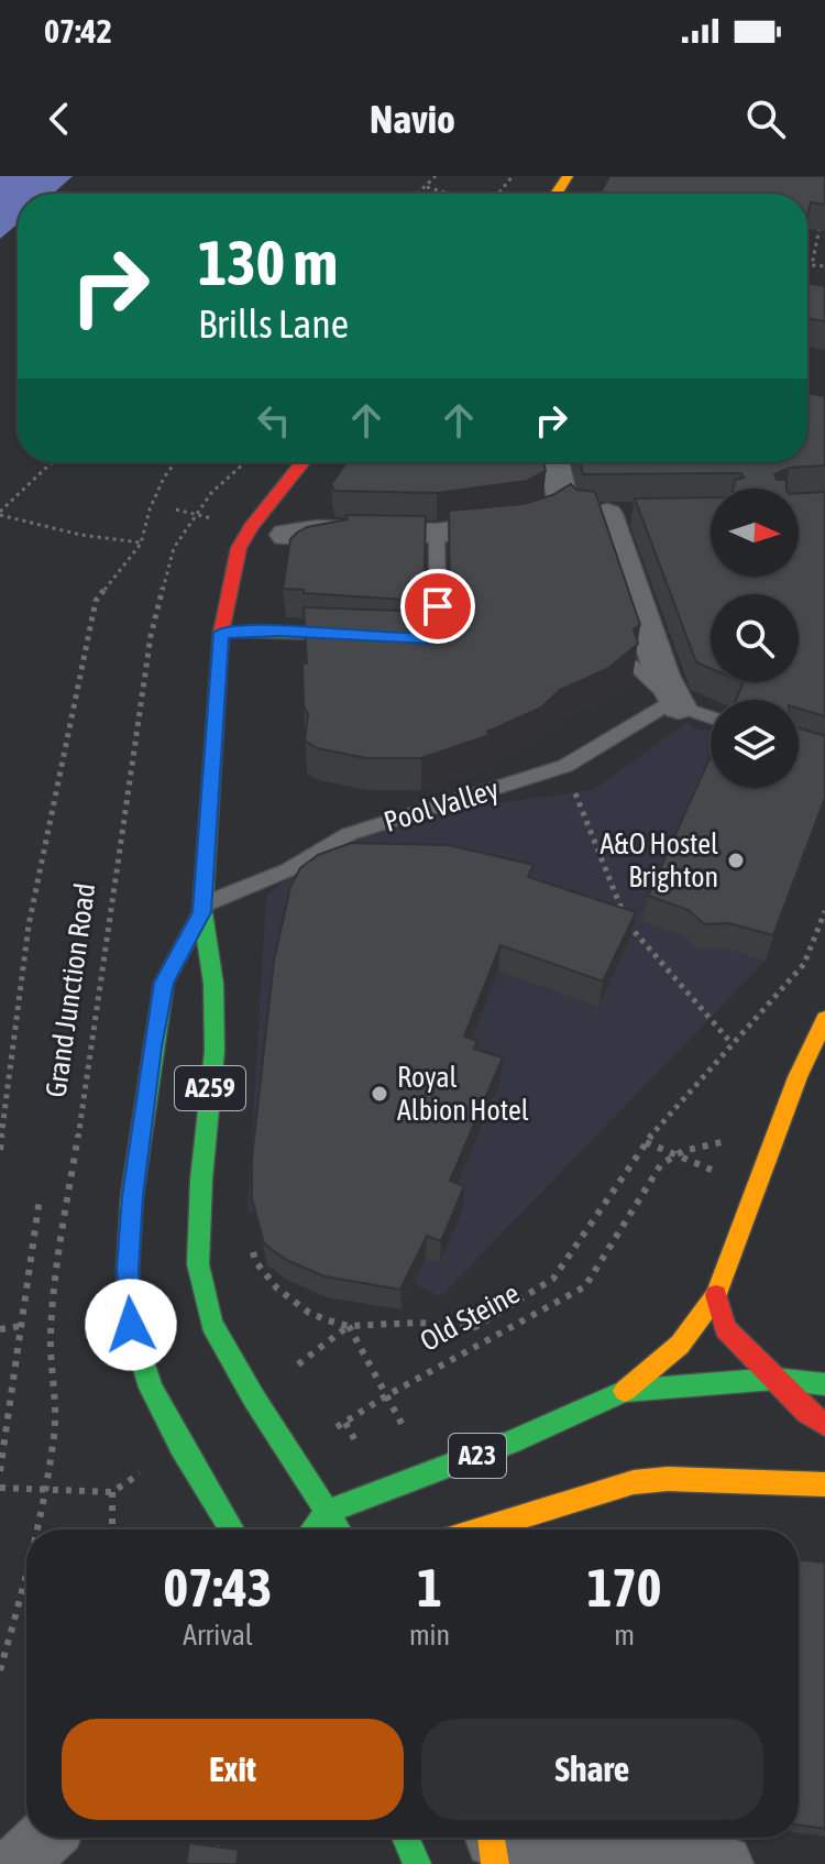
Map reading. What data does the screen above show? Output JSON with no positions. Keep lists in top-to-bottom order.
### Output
{
  "streets": {
    "main road": ["A259", "A23"],
    "lane": ["Pool Valley"],
    "path": ["Grand Junction Road", "Old Steine"]
  },
  "crossings": [
    ["Pool Valley", "A259"],
    ["A259", "Old Steine"],
    ["A259", "A23"]
  ],
  "places": ["A&O Hostel Brighton", "Royal Albion Hotel"],
  "north": "right",
  "page": {
    "status": "07:42",
    "header": "Navio",
    "turn": ["130 m", "Brills Lane"],
    "eta": [
      "07:43",
      "Arrival",
      "1",
      "min",
      "170",
      "m"
    ],
    "buttons": ["Exit", "Share"]
  }
}
